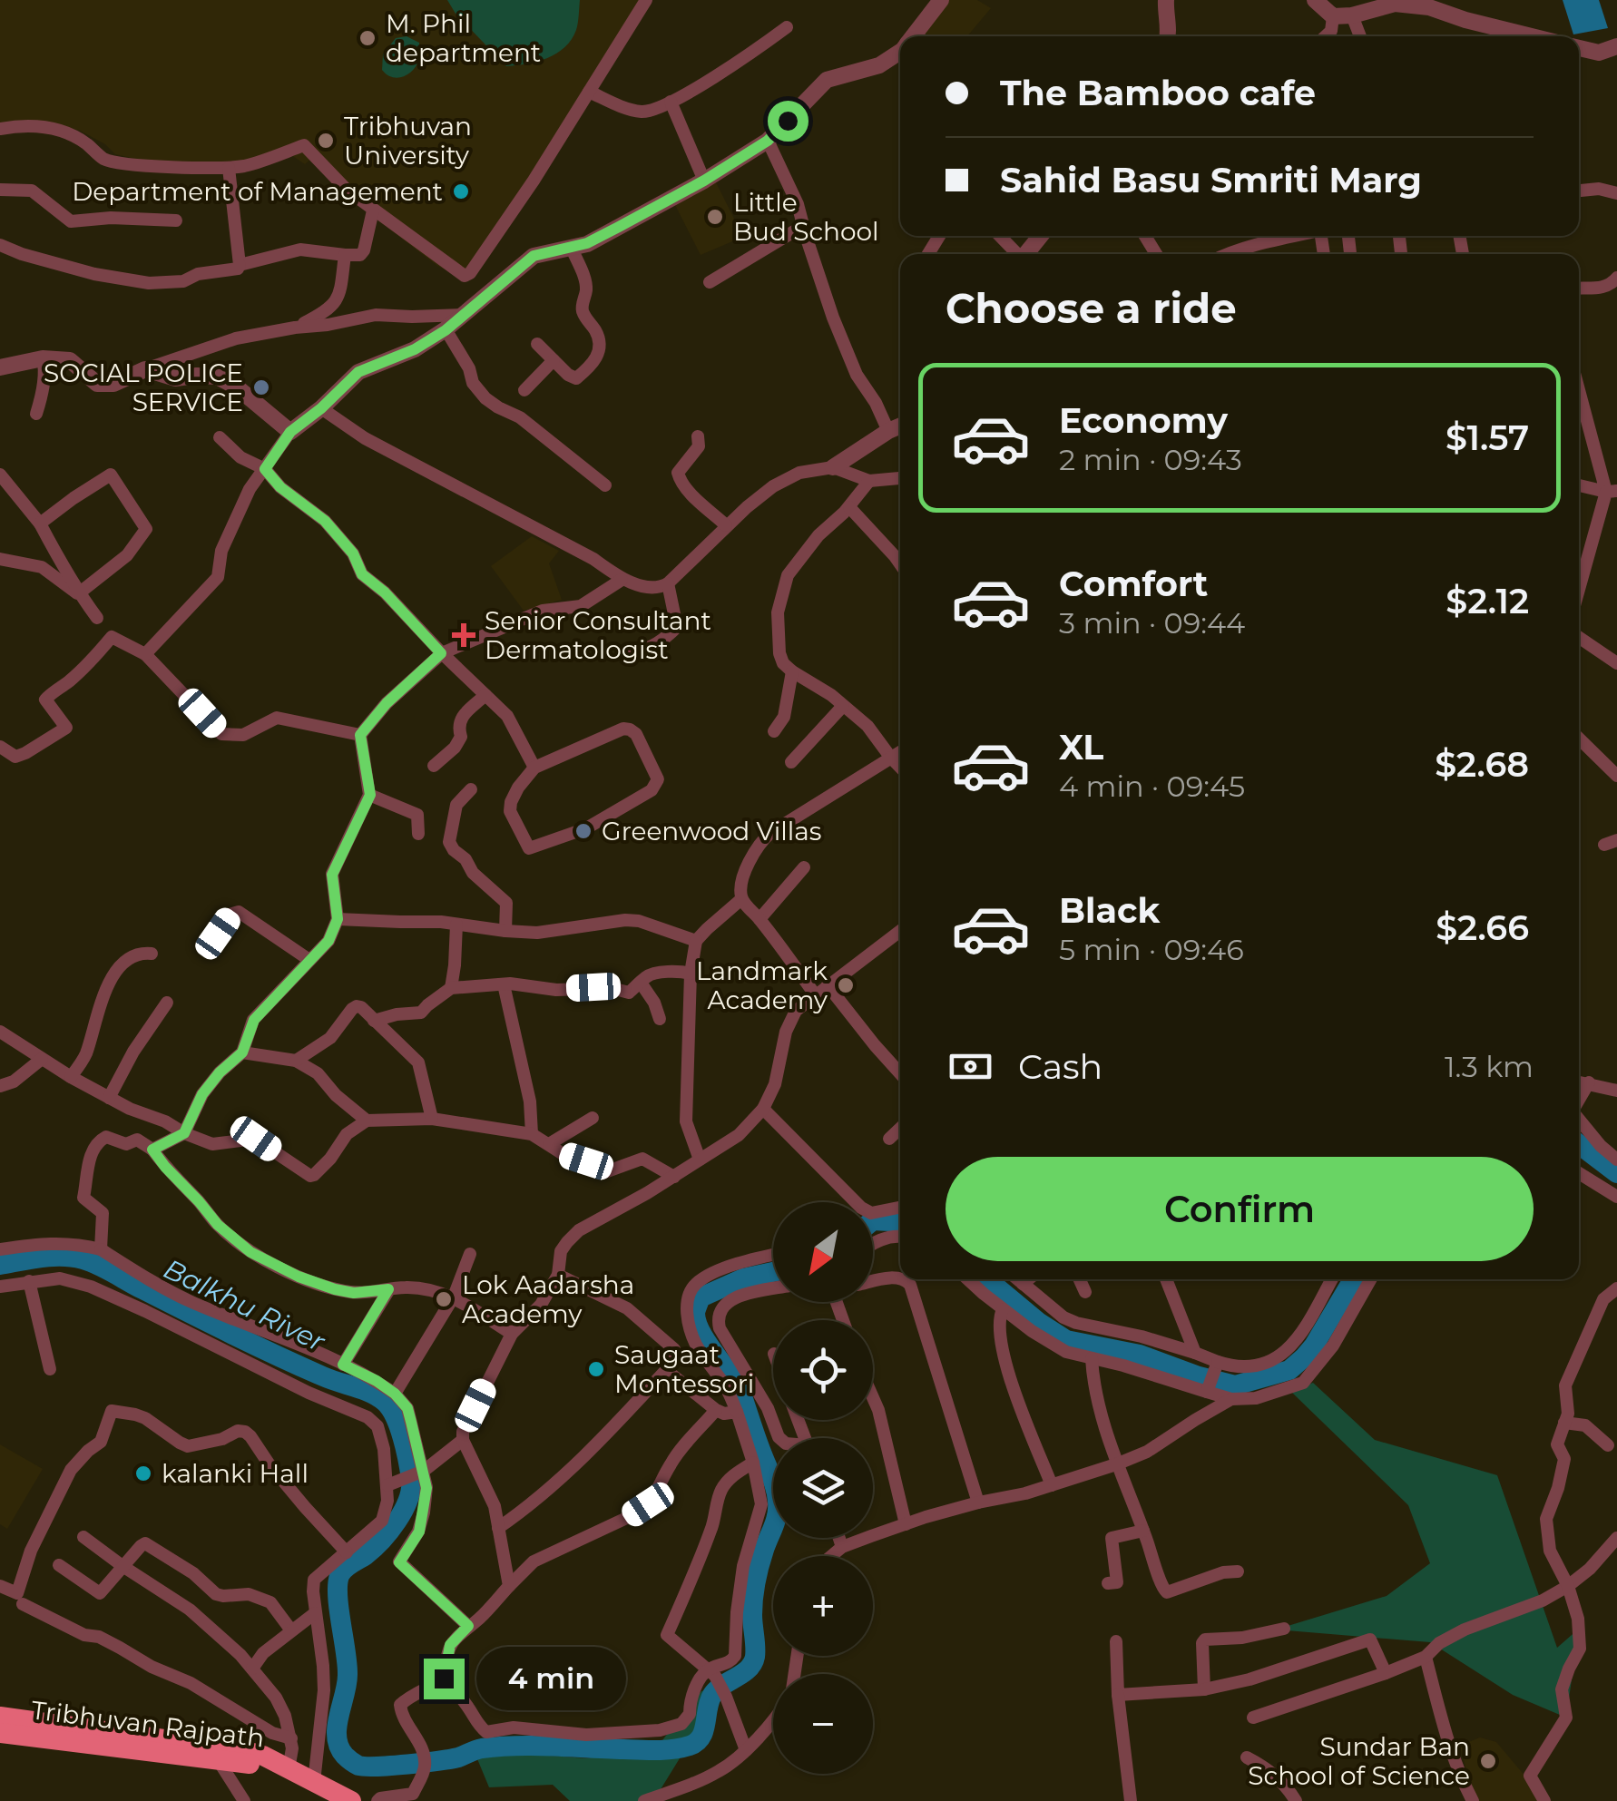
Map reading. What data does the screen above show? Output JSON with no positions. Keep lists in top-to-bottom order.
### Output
{
  "streets": {
    "highway": ["Tribhuvan Rajpath"]
  },
  "water": ["Balkhu River"],
  "places": {
    "other": [
      "M. Phil department",
      "Tribhuvan University",
      "Department of Management",
      "Little Bud School",
      "SOCIAL POLICE SERVICE",
      "Greenwood Villas",
      "Landmark Academy",
      "Lok Aadarsha Academy",
      "Saugaat Montessori",
      "kalanki Hall",
      "Sundar Ban School of Science"
    ],
    "health": ["Senior Consultant Dermatologist"]
  },
  "north": "bottom left",
  "page": {
    "banner": ["The Bamboo cafe", "Sahid Basu Smriti Marg"],
    "heading": "Choose a ride",
    "list": [
      {
        "name": "Economy",
        "note": "2 min · 09:43",
        "value": "$1.57"
      },
      {
        "name": "Comfort",
        "note": "3 min · 09:44",
        "value": "$2.12"
      },
      {
        "name": "XL",
        "note": "4 min · 09:45",
        "value": "$2.68"
      },
      {
        "name": "Black",
        "note": "5 min · 09:46",
        "value": "$2.66"
      }
    ],
    "pay": ["Cash", "1.3 km"],
    "buttons": "Confirm",
    "map_buttons": ["+", "−"],
    "bubble": "4 min"
  }
}
